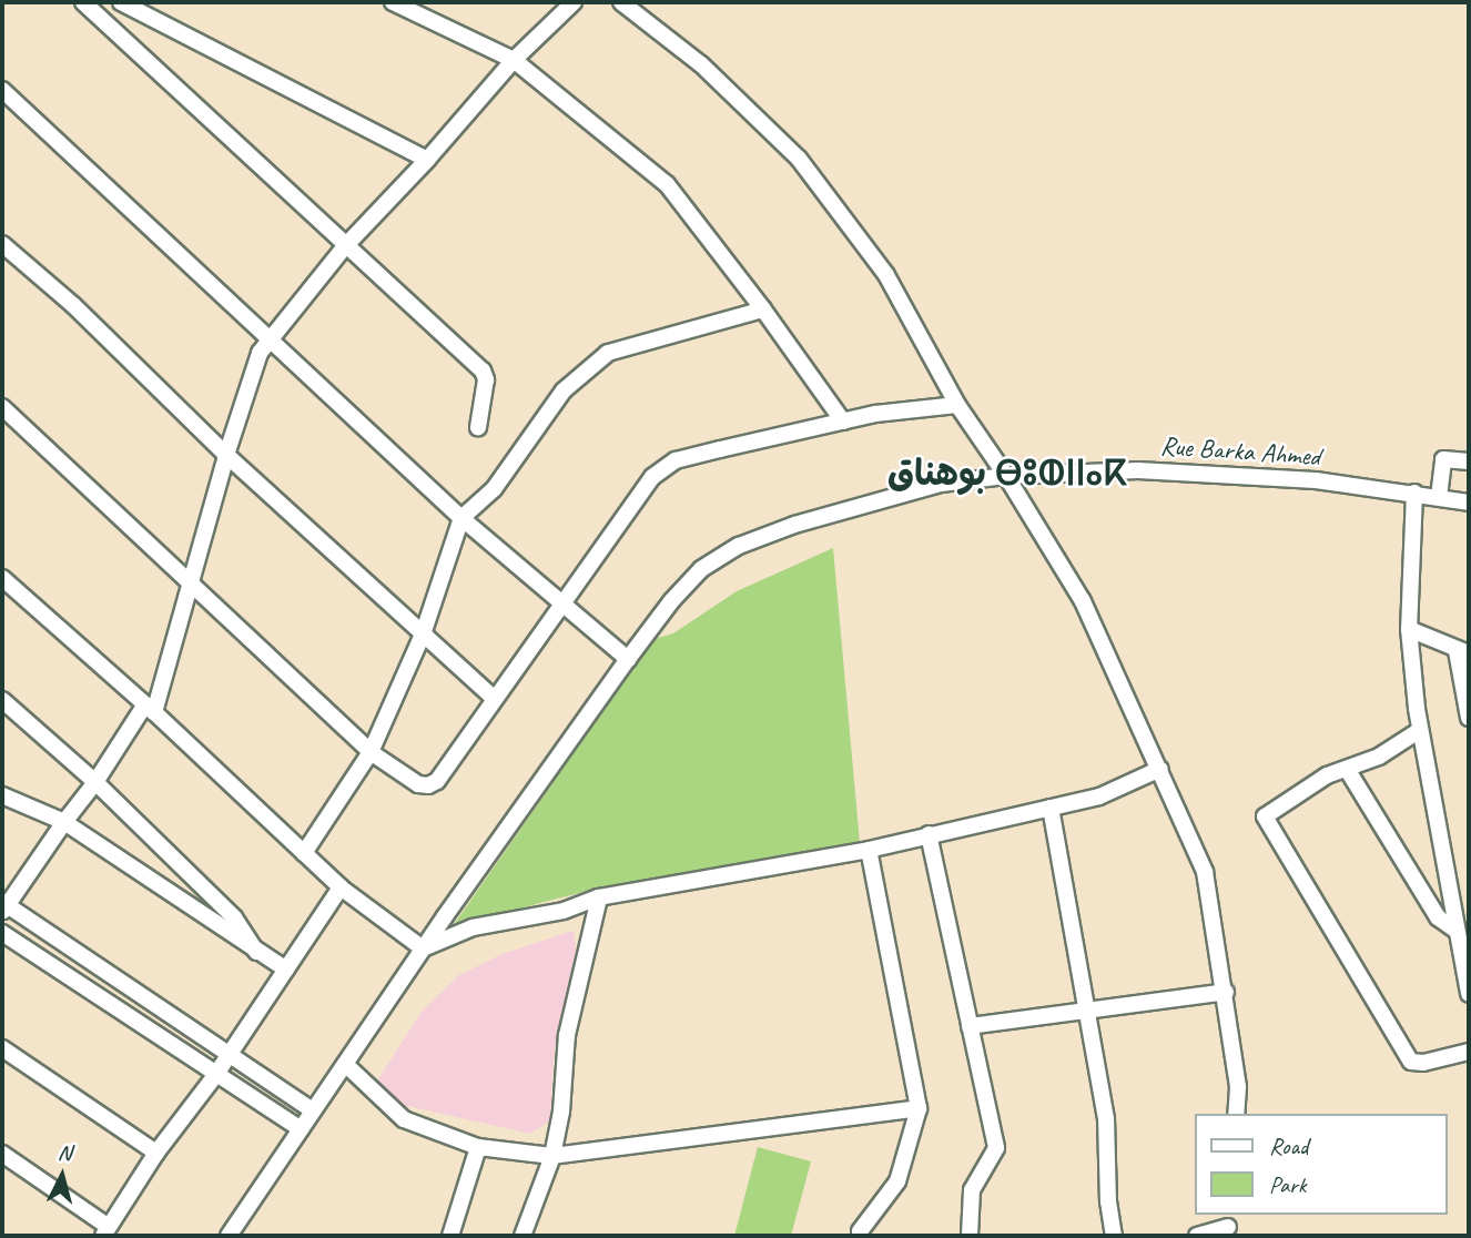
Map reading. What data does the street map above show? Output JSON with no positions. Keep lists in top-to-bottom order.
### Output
{
  "streets": {
    "street": ["Rue Barka Ahmed"]
  },
  "districts": ["بوهناق ⴱⵓⵀⵏⵏⴰⴽ"],
  "legend": ["Road", "Park"],
  "north": "top"
}
